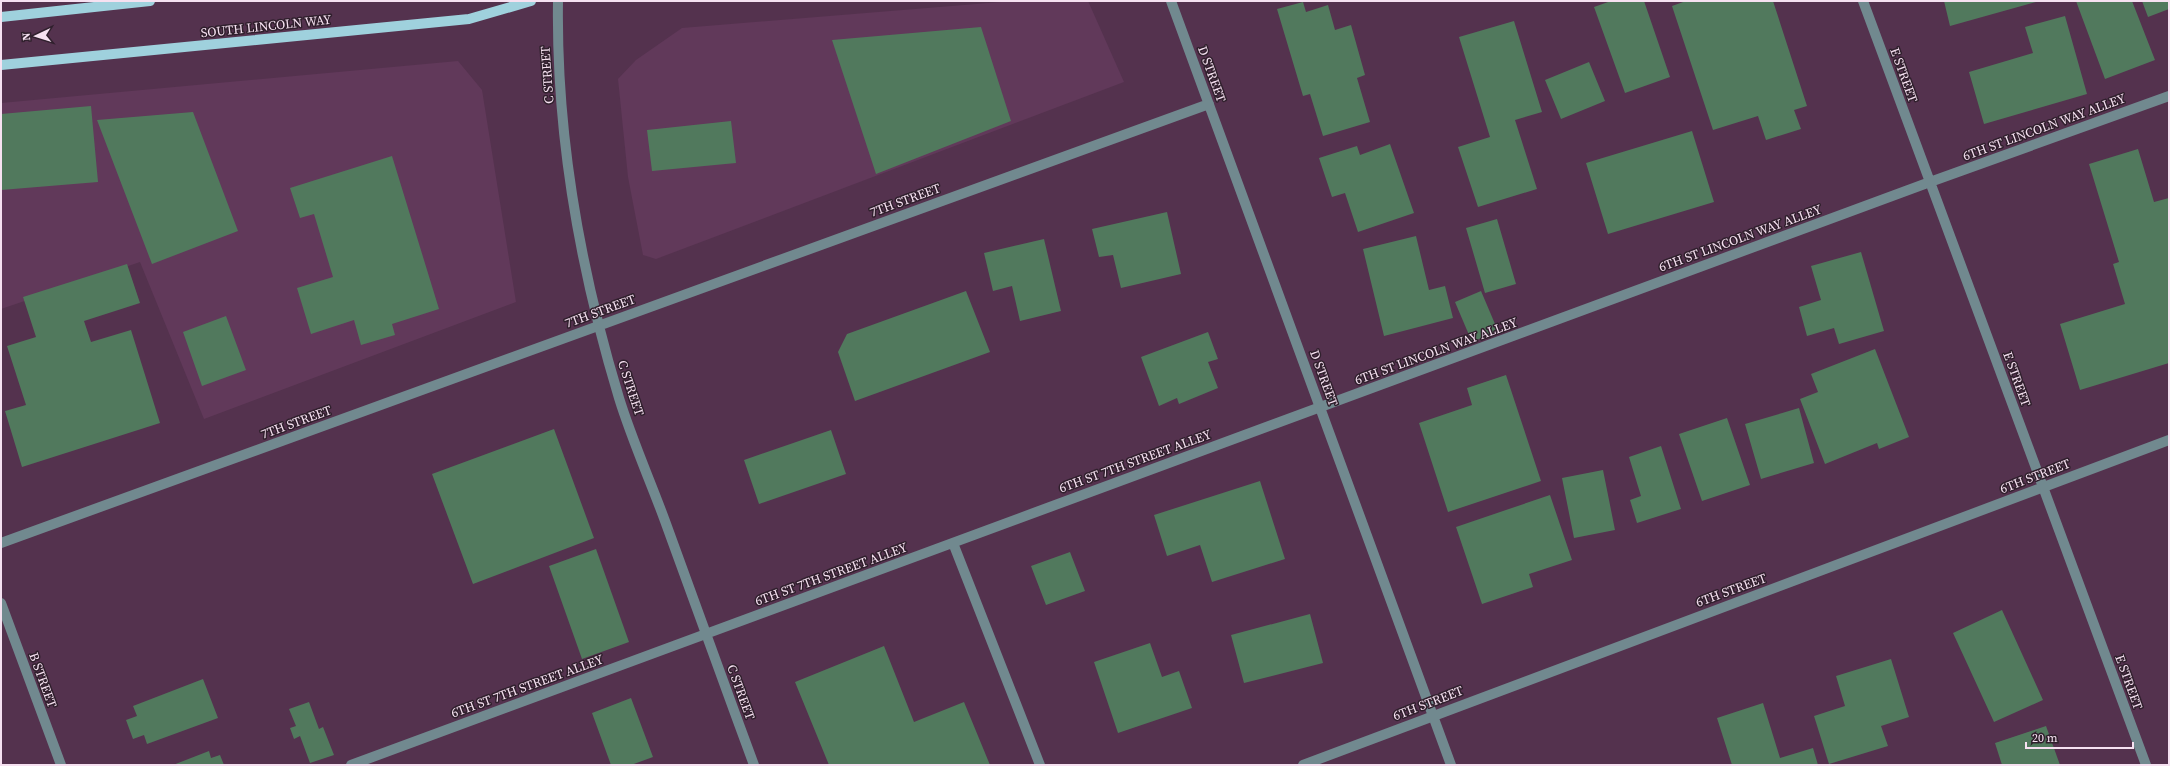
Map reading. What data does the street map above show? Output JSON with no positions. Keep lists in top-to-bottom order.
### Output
{
  "streets": {
    "main road": ["SOUTH LINCOLN WAY"],
    "street": [
      "D STREET",
      "C STREET",
      "E STREET",
      "6TH ST LINCOLN WAY ALLEY",
      "7TH STREET",
      "6TH ST 7TH STREET ALLEY",
      "6TH STREET",
      "B STREET"
    ]
  },
  "crossings": [
    ["D STREET", "6TH ST LINCOLN WAY ALLEY"],
    ["D STREET", "7TH STREET"],
    ["D STREET", "6TH ST 7TH STREET ALLEY"],
    ["D STREET", "6TH STREET"],
    ["C STREET", "7TH STREET"],
    ["C STREET", "6TH ST 7TH STREET ALLEY"],
    ["E STREET", "6TH ST LINCOLN WAY ALLEY"],
    ["E STREET", "6TH STREET"],
    ["6TH ST LINCOLN WAY ALLEY", "6TH ST 7TH STREET ALLEY"]
  ],
  "scale_bar": "20 m",
  "north": "left"
}
